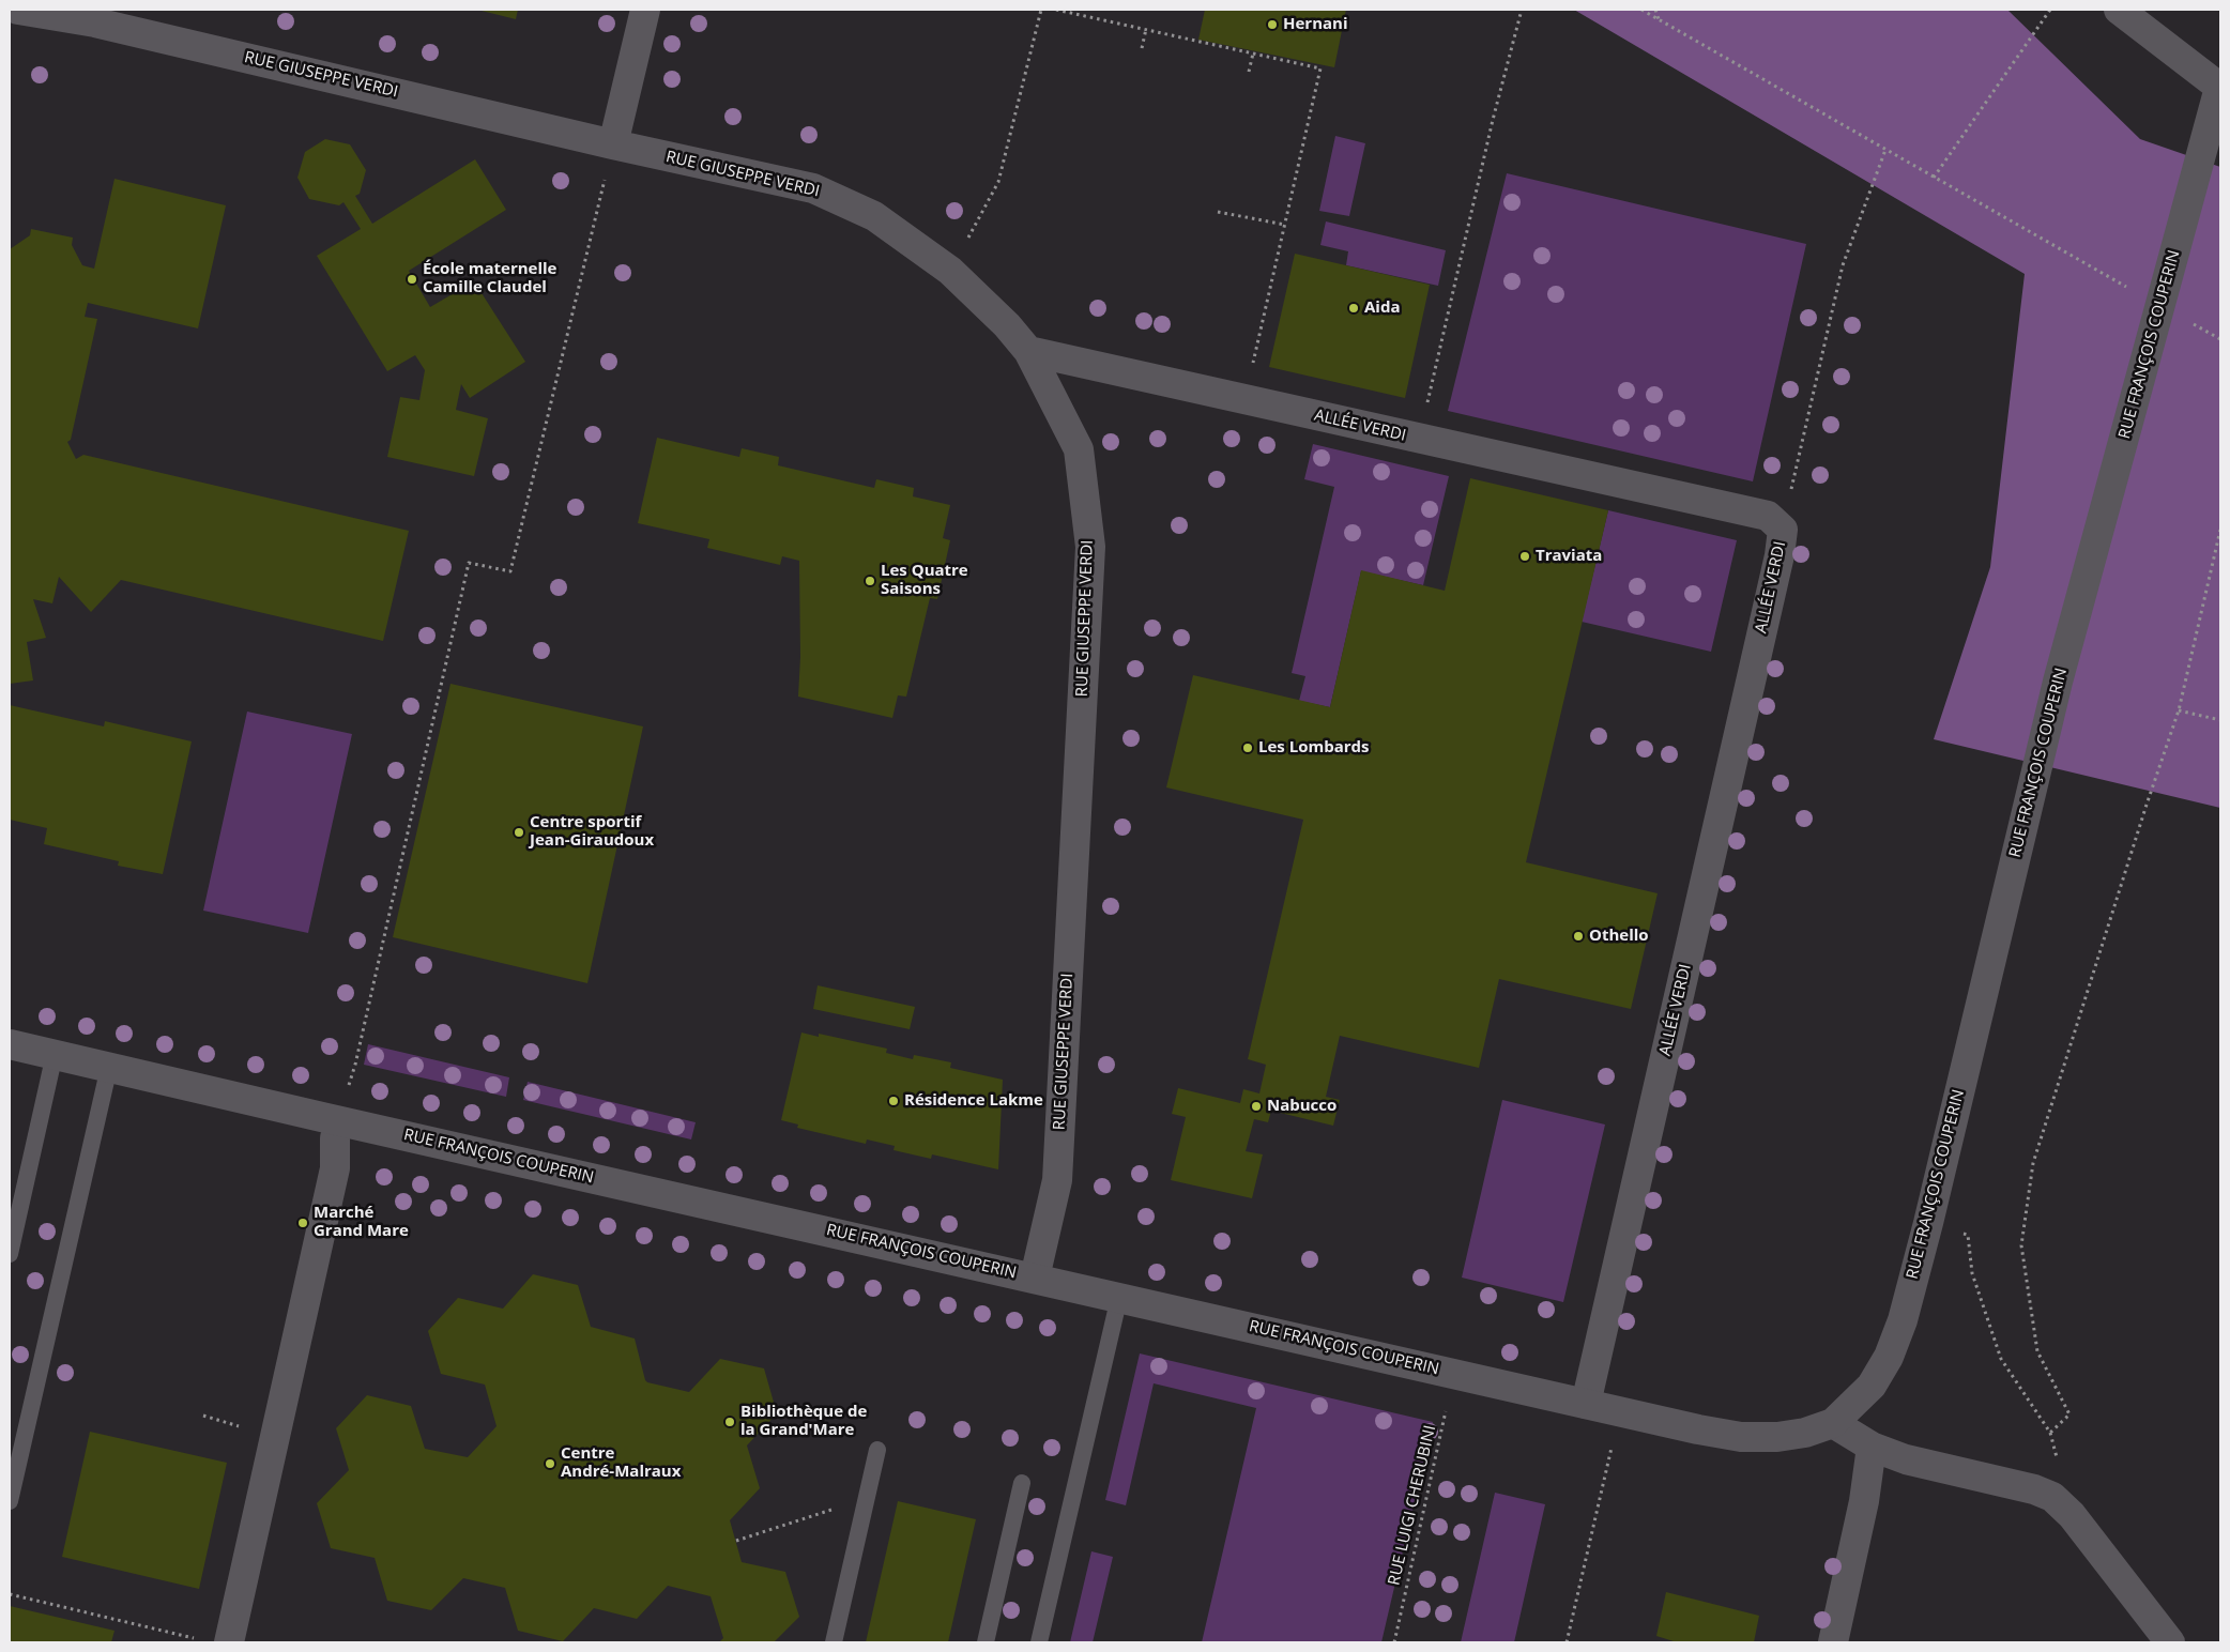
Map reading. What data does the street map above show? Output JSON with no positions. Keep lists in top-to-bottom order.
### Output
{
  "streets": {
    "street": ["RUE GIUSEPPE VERDI", "RUE FRANÇOIS COUPERIN", "ALLÉE VERDI"],
    "path": ["RUE LUIGI CHERUBINI"]
  },
  "crossings": [
    ["RUE GIUSEPPE VERDI", "RUE FRANÇOIS COUPERIN"],
    ["RUE GIUSEPPE VERDI", "ALLÉE VERDI"],
    ["RUE FRANÇOIS COUPERIN", "ALLÉE VERDI"],
    ["RUE FRANÇOIS COUPERIN", "RUE LUIGI CHERUBINI"]
  ],
  "places": [
    "Hernani",
    "École maternelle Camille Claudel",
    "Aida",
    "Traviata",
    "Les Quatre Saisons",
    "Les Lombards",
    "Centre sportif Jean-Giraudoux",
    "Othello",
    "Résidence Lakme",
    "Nabucco",
    "Marché Grand Mare",
    "Bibliothèque de la Grand'Mare",
    "Centre André-Malraux"
  ]
}
